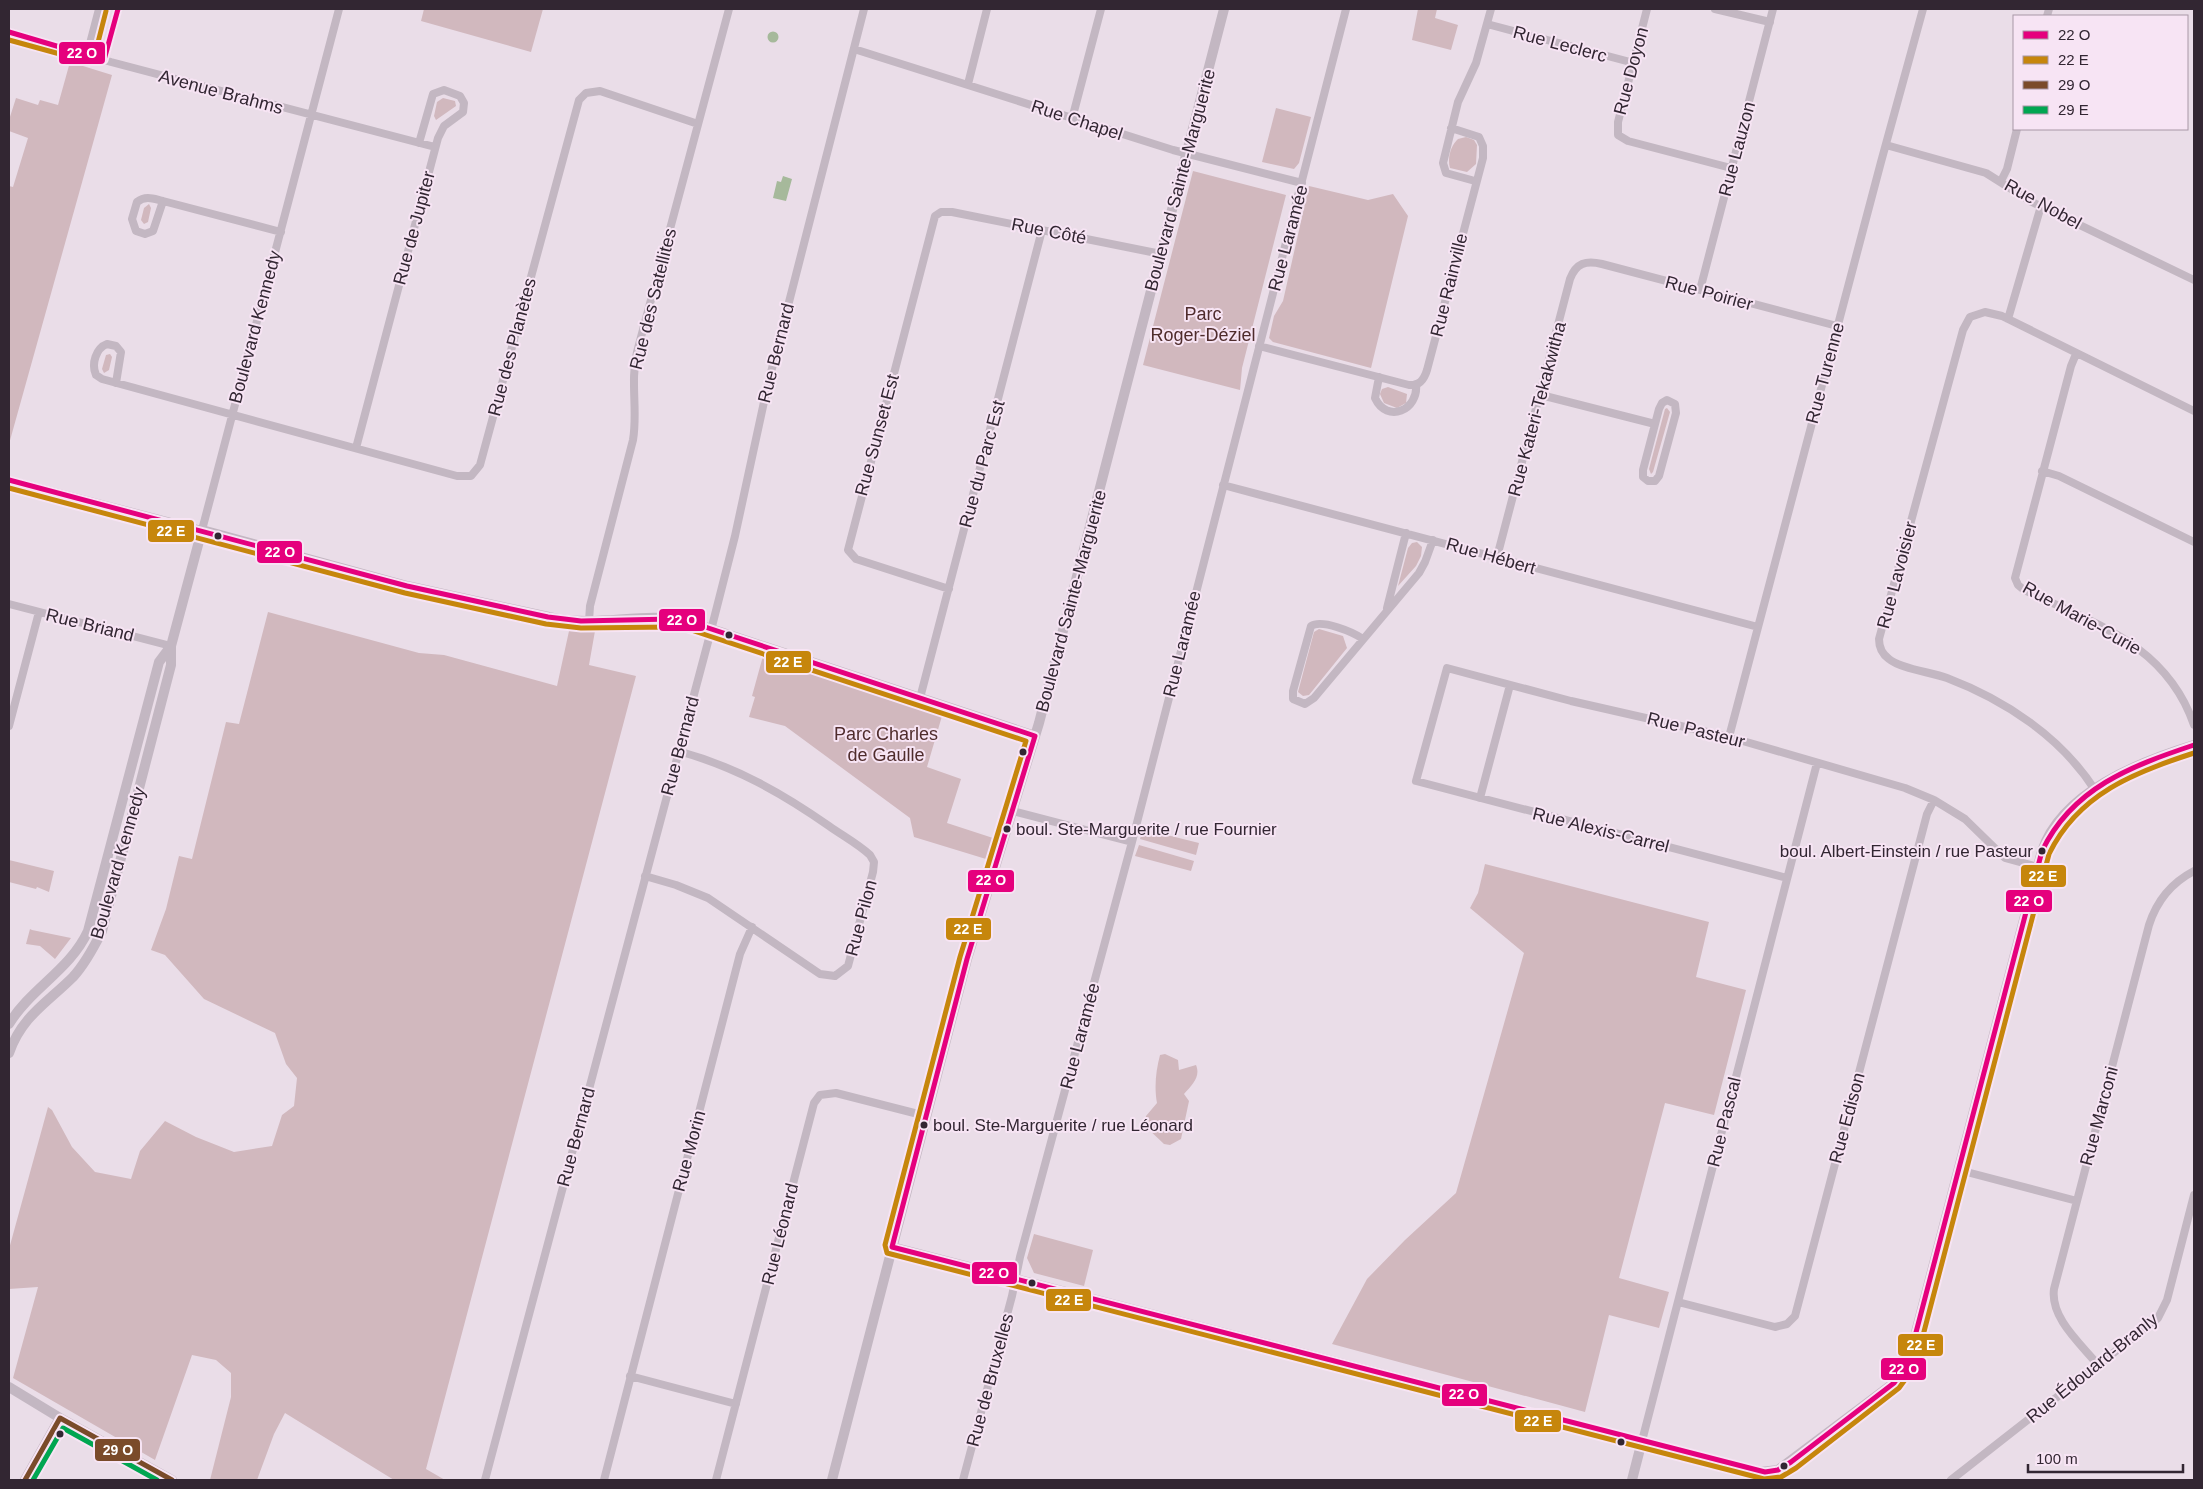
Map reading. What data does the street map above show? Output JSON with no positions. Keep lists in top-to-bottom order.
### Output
{
  "streets": {
    "street": [
      "Rue Leclerc",
      "Rue Doyon",
      "Avenue Brahms",
      "Rue Chapel",
      "Rue Lauzon",
      "Boulevard Sainte-Marguerite",
      "Rue Nobel",
      "Rue de Jupiter",
      "Rue Côté",
      "Rue Laramée",
      "Rue Rainville",
      "Rue Poirier",
      "Rue des Satellites",
      "Boulevard Kennedy",
      "Rue des Planètes",
      "Rue Bernard",
      "Rue Turenne",
      "Rue Kateri-Tekakwitha",
      "Rue Sunset Est",
      "Rue du Parc Est",
      "Rue Hébert",
      "Rue Lavoisier",
      "Rue Marie-Curie",
      "Rue Briand",
      "Rue Pasteur",
      "Rue Alexis-Carrel",
      "Rue Pilon",
      "Rue Marconi",
      "Rue Edison",
      "Rue Pascal",
      "Rue Morin",
      "Rue Léonard",
      "Rue Édouard-Branly",
      "Rue de Bruxelles"
    ]
  },
  "crossings": [
    ["Rue Leclerc", "Rue Doyon"],
    ["Rue Doyon", "Rue Lauzon"],
    ["Avenue Brahms", "Rue de Jupiter"],
    ["Avenue Brahms", "Boulevard Kennedy"],
    ["Rue Chapel", "Boulevard Sainte-Marguerite"],
    ["Rue Chapel", "Rue Laramée"],
    ["Rue Chapel", "Rue Bernard"],
    ["Rue Lauzon", "Rue Poirier"],
    ["Boulevard Sainte-Marguerite", "Rue Côté"],
    ["Boulevard Sainte-Marguerite", "Rue Léonard"],
    ["Rue Nobel", "Rue Turenne"],
    ["Rue de Jupiter", "Rue des Planètes"],
    ["Rue Côté", "Rue Sunset Est"],
    ["Rue Côté", "Rue du Parc Est"],
    ["Rue Laramée", "Rue Hébert"],
    ["Rue Laramée", "Rue de Bruxelles"],
    ["Rue Poirier", "Rue Turenne"],
    ["Rue Poirier", "Rue Kateri-Tekakwitha"],
    ["Rue des Satellites", "Rue des Planètes"],
    ["Boulevard Kennedy", "Rue des Planètes"],
    ["Boulevard Kennedy", "Rue Briand"],
    ["Rue Bernard", "Rue Pilon"],
    ["Rue Turenne", "Rue Hébert"],
    ["Rue Turenne", "Rue Pasteur"],
    ["Rue Kateri-Tekakwitha", "Rue Hébert"],
    ["Rue Sunset Est", "Rue du Parc Est"],
    ["Rue Lavoisier", "Rue Marie-Curie"],
    ["Rue Pasteur", "Rue Alexis-Carrel"],
    ["Rue Pasteur", "Rue Edison"],
    ["Rue Pasteur", "Rue Pascal"],
    ["Rue Alexis-Carrel", "Rue Pascal"],
    ["Rue Pilon", "Rue Morin"],
    ["Rue Marconi", "Rue Édouard-Branly"],
    ["Rue Edison", "Rue Pascal"]
  ],
  "parks": ["Parc Roger-Déziel", "Parc Charles de Gaulle"],
  "places": ["boul. Ste-Marguerite / rue Fournier", "boul. Albert-Einstein / rue Pasteur", "boul. Ste-Marguerite / rue Léonard"],
  "legend": [
    "22 O",
    "22 E",
    "29 O",
    "29 E"
  ],
  "scale_bar": "100 m"
}
